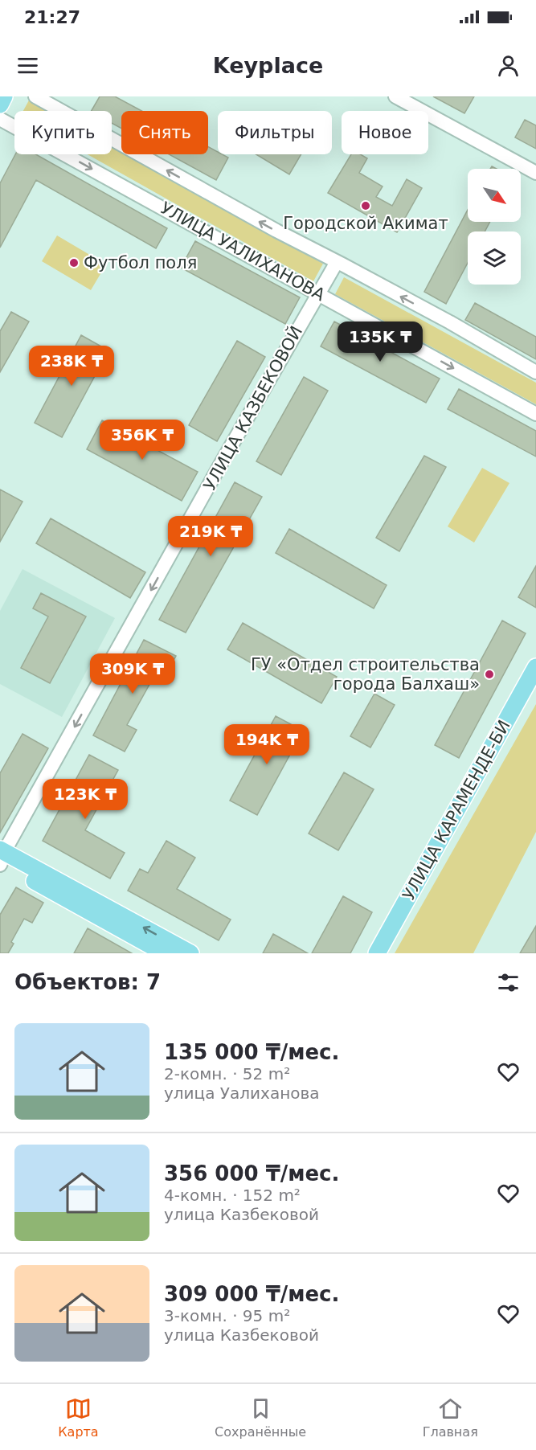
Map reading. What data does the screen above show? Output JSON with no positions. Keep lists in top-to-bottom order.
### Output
{
  "streets": {
    "main road": ["УЛИЦА КАРАМЕНДЕ-БИ"],
    "street": ["УЛИЦА УАЛИХАНОВА", "УЛИЦА КАЗБЕКОВОЙ"]
  },
  "crossings": [
    ["УЛИЦА УАЛИХАНОВА", "УЛИЦА КАЗБЕКОВОЙ"]
  ],
  "one_way": ["УЛИЦА КАЗБЕКОВОЙ"],
  "places": ["Городской Акимат", "Футбол поля", "ГУ «Отдел строительства города Балхаш»"],
  "north": "bottom right",
  "page": {
    "status": "21:27",
    "header": "Keyplace",
    "chip": [
      "Купить",
      "Снять",
      "Фильтры",
      "Новое"
    ],
    "price": [
      "135K ₸",
      "238K ₸",
      "356K ₸",
      "219K ₸",
      "309K ₸",
      "194K ₸",
      "123K ₸"
    ],
    "heading": "Объектов: 7",
    "list": [
      {
        "name": "135 000 ₸/мес.",
        "note": "2-комн. · 52 m² · улица Уалиханова"
      },
      {
        "name": "356 000 ₸/мес.",
        "note": "4-комн. · 152 m² · улица Казбековой"
      },
      {
        "name": "309 000 ₸/мес.",
        "note": "3-комн. · 95 m² · улица Казбековой"
      }
    ],
    "tabs": ["Карта", "Сохранённые", "Главная"]
  }
}
